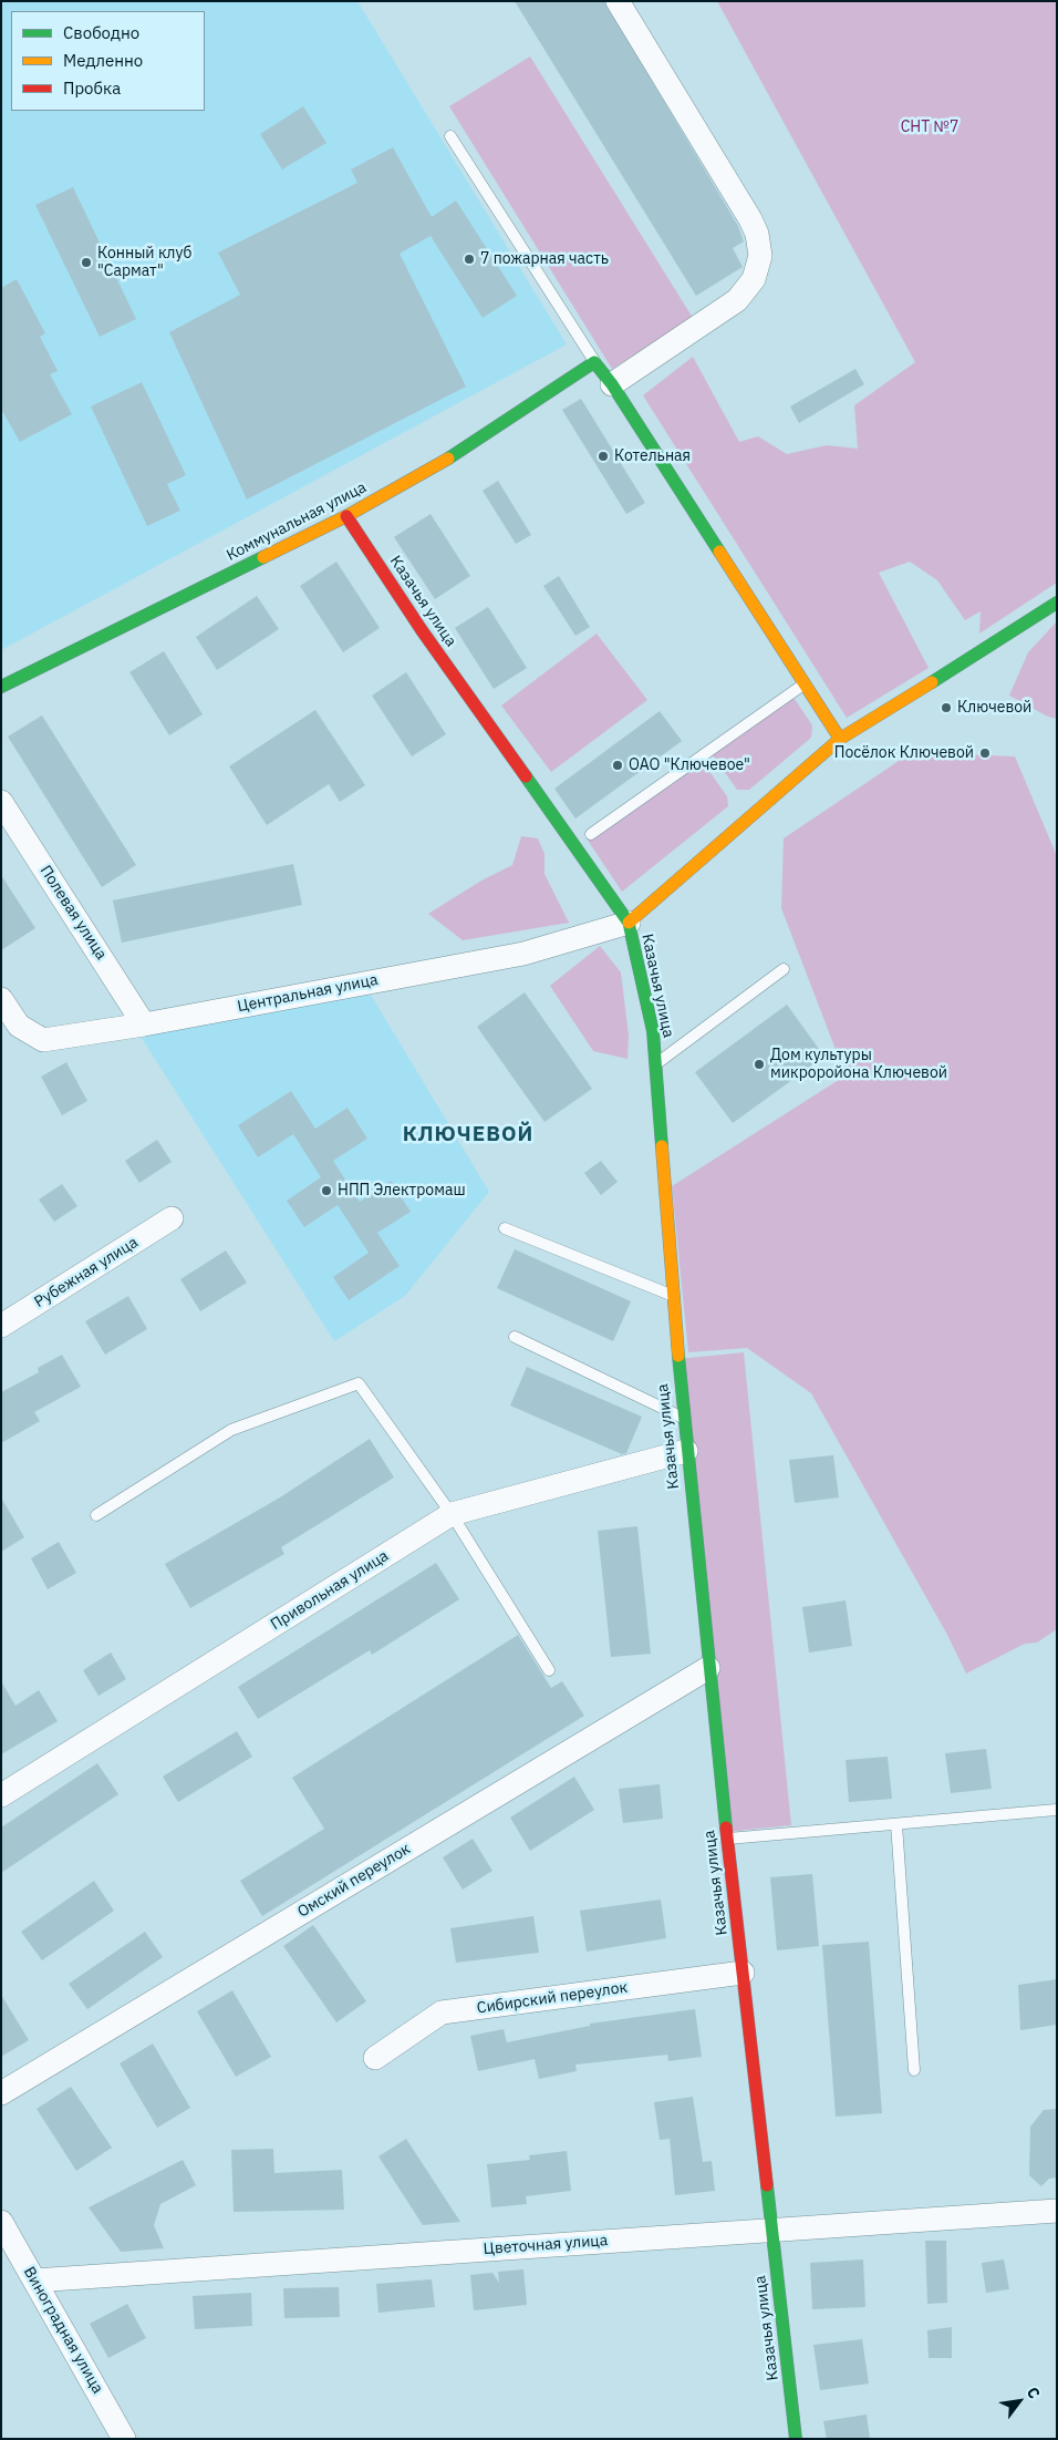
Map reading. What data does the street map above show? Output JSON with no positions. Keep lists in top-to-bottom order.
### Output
{
  "streets": {
    "street": [
      "Коммунальная улица",
      "Казачья улица",
      "Полевая улица",
      "Центральная улица",
      "Рубежная улица",
      "Привольная улица",
      "Омский переулок",
      "Сибирский переулок",
      "Цветочная улица",
      "Виноградная улица"
    ]
  },
  "crossings": [
    ["Коммунальная улица", "Казачья улица"],
    ["Казачья улица", "Центральная улица"],
    ["Казачья улица", "Привольная улица"],
    ["Казачья улица", "Омский переулок"],
    ["Казачья улица", "Сибирский переулок"],
    ["Казачья улица", "Цветочная улица"],
    ["Полевая улица", "Центральная улица"],
    ["Цветочная улица", "Виноградная улица"]
  ],
  "districts": ["КЛЮЧЕВОЙ"],
  "parks": ["СНТ №7"],
  "places": [
    "7 пожарная часть",
    "Конный клуб \"Сармат\"",
    "Котельная",
    "Ключевой",
    "Посёлок Ключевой",
    "ОАО \"Ключевое\"",
    "Дом культуры микроройона Ключевой",
    "НПП Электромаш"
  ],
  "legend": ["Свободно", "Медленно", "Пробка"],
  "north": "top right"
}
